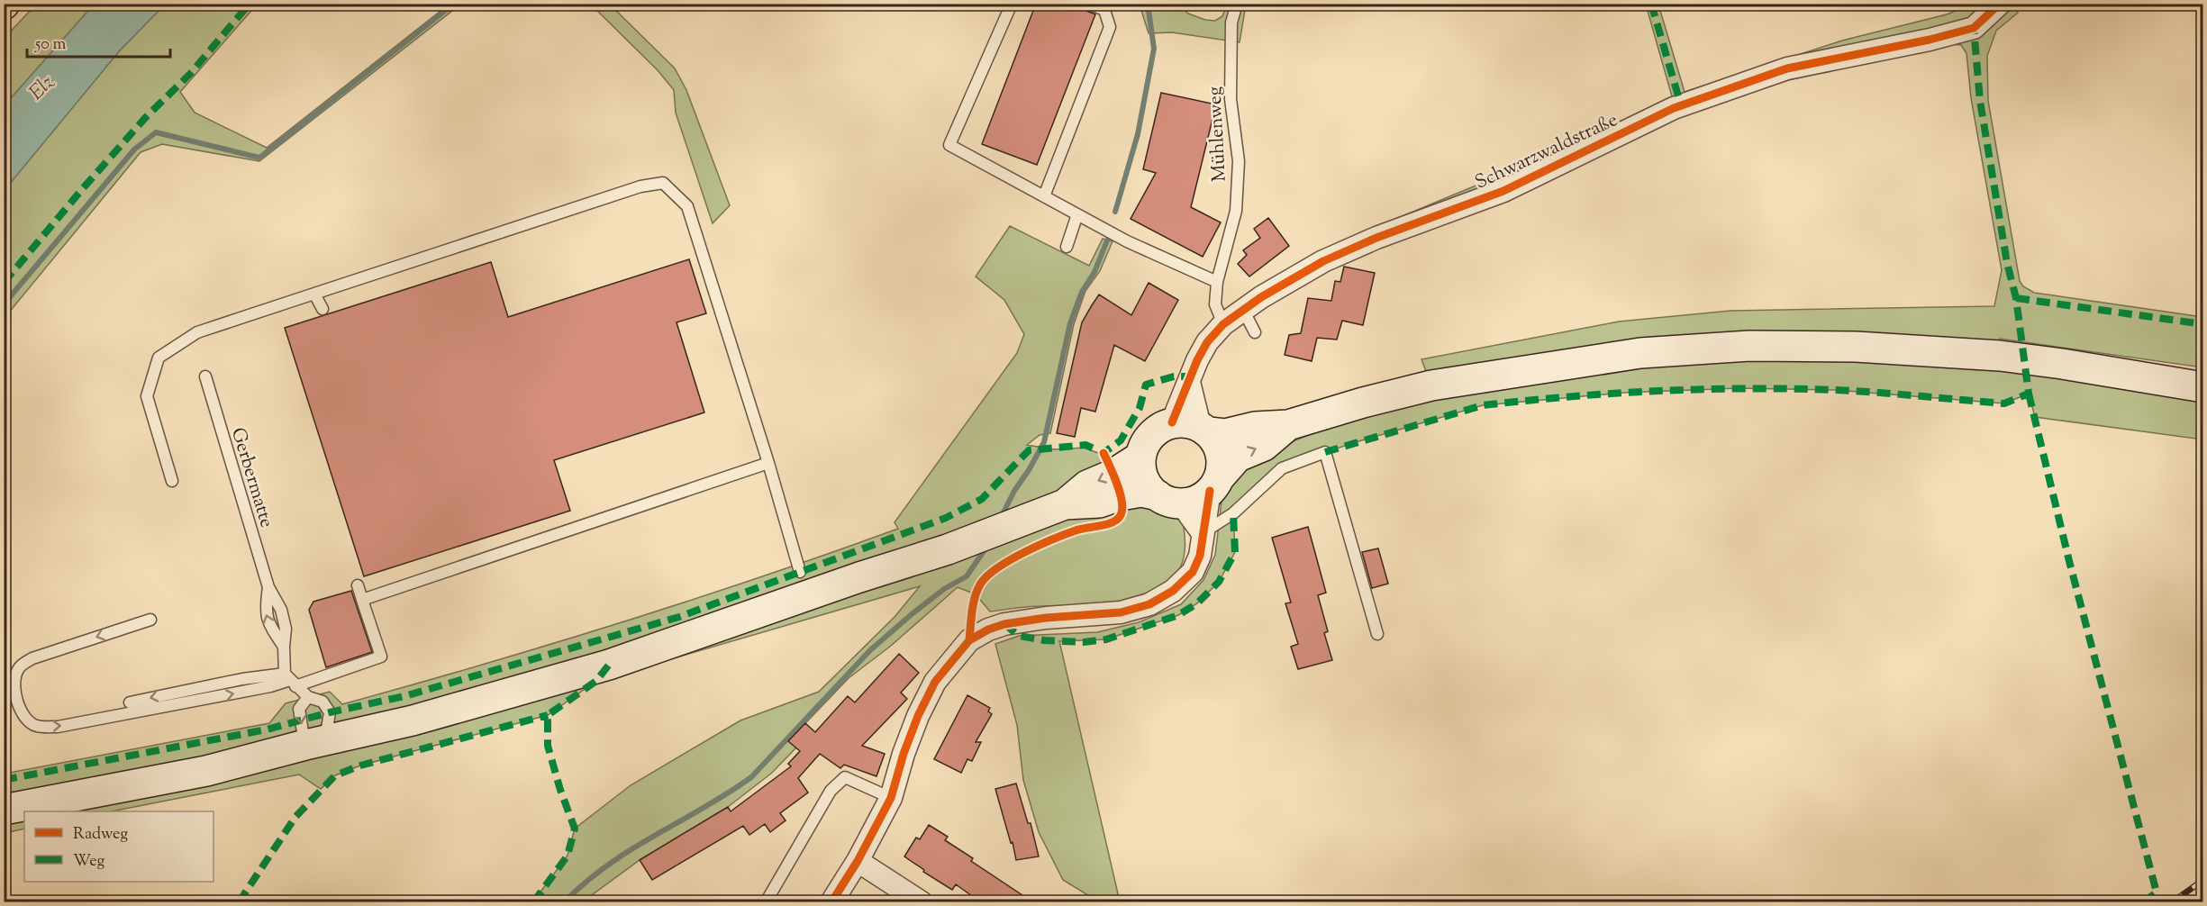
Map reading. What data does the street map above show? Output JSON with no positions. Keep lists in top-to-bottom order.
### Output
{
  "streets": {
    "street": ["Schwarzwaldstraße"],
    "lane": ["Mühlenweg", "Gerbermatte"]
  },
  "crossings": [
    ["Mühlenweg", "Schwarzwaldstraße"]
  ],
  "one_way": ["Gerbermatte"],
  "water": ["Elz"],
  "legend": ["Radweg", "Weg"],
  "scale_bar": "50 m"
}
